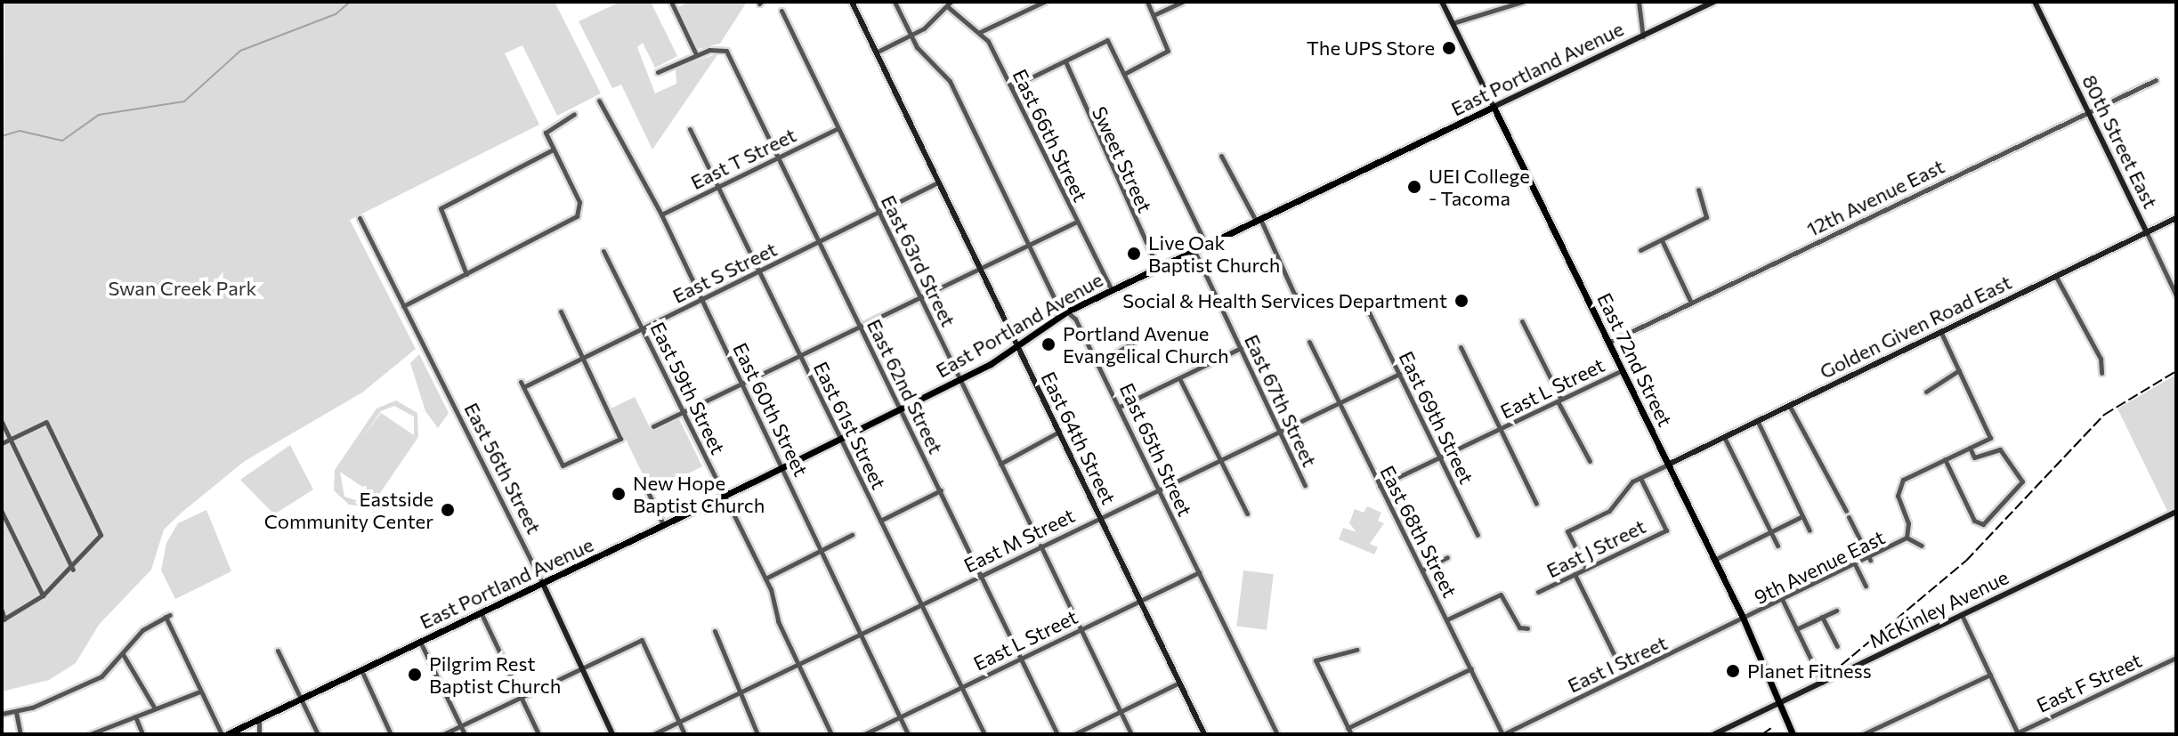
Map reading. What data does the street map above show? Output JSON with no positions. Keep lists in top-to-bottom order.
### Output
{
  "streets": {
    "main road": ["East Portland Avenue", "East 72nd Street"],
    "street": [
      "East 66th Street",
      "80th Street East",
      "East T Street",
      "Sweet Street",
      "12th Avenue East",
      "East 63rd Street",
      "East S Street",
      "Golden Given Road East",
      "East 62nd Street",
      "East 59th Street",
      "East L Street",
      "East 67th Street",
      "East 60th Street",
      "East 69th Street",
      "East 61st Street",
      "East 64th Street",
      "East 65th Street",
      "East 56th Street",
      "East 68th Street",
      "East M Street",
      "East J Street",
      "9th Avenue East",
      "McKinley Avenue",
      "East I Street",
      "East F Street"
    ]
  },
  "crossings": [
    ["East Portland Avenue", "East 66th Street"],
    ["East Portland Avenue", "Sweet Street"],
    ["East Portland Avenue", "East 63rd Street"],
    ["East Portland Avenue", "East 72nd Street"],
    ["East Portland Avenue", "East 62nd Street"],
    ["East Portland Avenue", "East 59th Street"],
    ["East Portland Avenue", "East 67th Street"],
    ["East Portland Avenue", "East 60th Street"],
    ["East Portland Avenue", "East 61st Street"],
    ["East Portland Avenue", "East 64th Street"],
    ["East Portland Avenue", "East 65th Street"],
    ["East Portland Avenue", "East 56th Street"],
    ["80th Street East", "12th Avenue East"],
    ["80th Street East", "Golden Given Road East"],
    ["East T Street", "East 63rd Street"],
    ["East T Street", "East 62nd Street"],
    ["East T Street", "East 60th Street"],
    ["East T Street", "East 61st Street"],
    ["12th Avenue East", "East 72nd Street"],
    ["East 63rd Street", "East S Street"],
    ["East S Street", "East 62nd Street"],
    ["East S Street", "East 59th Street"],
    ["East S Street", "East 60th Street"],
    ["East S Street", "East 61st Street"],
    ["East S Street", "East 64th Street"],
    ["Golden Given Road East", "East 72nd Street"],
    ["East 72nd Street", "East L Street"],
    ["East 72nd Street", "9th Avenue East"],
    ["East 72nd Street", "McKinley Avenue"],
    ["East 72nd Street", "East I Street"],
    ["East 62nd Street", "East L Street"],
    ["East 62nd Street", "East M Street"],
    ["East 59th Street", "East M Street"],
    ["East L Street", "East 60th Street"],
    ["East L Street", "East 69th Street"],
    ["East L Street", "East 61st Street"],
    ["East L Street", "East 64th Street"],
    ["East L Street", "East 65th Street"],
    ["East L Street", "East 68th Street"],
    ["East 67th Street", "East M Street"],
    ["East 60th Street", "East M Street"],
    ["East 69th Street", "East M Street"],
    ["East 61st Street", "East M Street"],
    ["East 64th Street", "East M Street"],
    ["East 65th Street", "East M Street"],
    ["East 68th Street", "East M Street"],
    ["East 68th Street", "East I Street"],
    ["9th Avenue East", "East I Street"]
  ],
  "parks": ["Swan Creek Park"],
  "places": [
    "The UPS Store",
    "UEI College - Tacoma",
    "Live Oak Baptist Church",
    "Social & Health Services Department",
    "Portland Avenue Evangelical Church",
    "New Hope Baptist Church",
    "Eastside Community Center",
    "Planet Fitness",
    "Pilgrim Rest Baptist Church"
  ]
}
